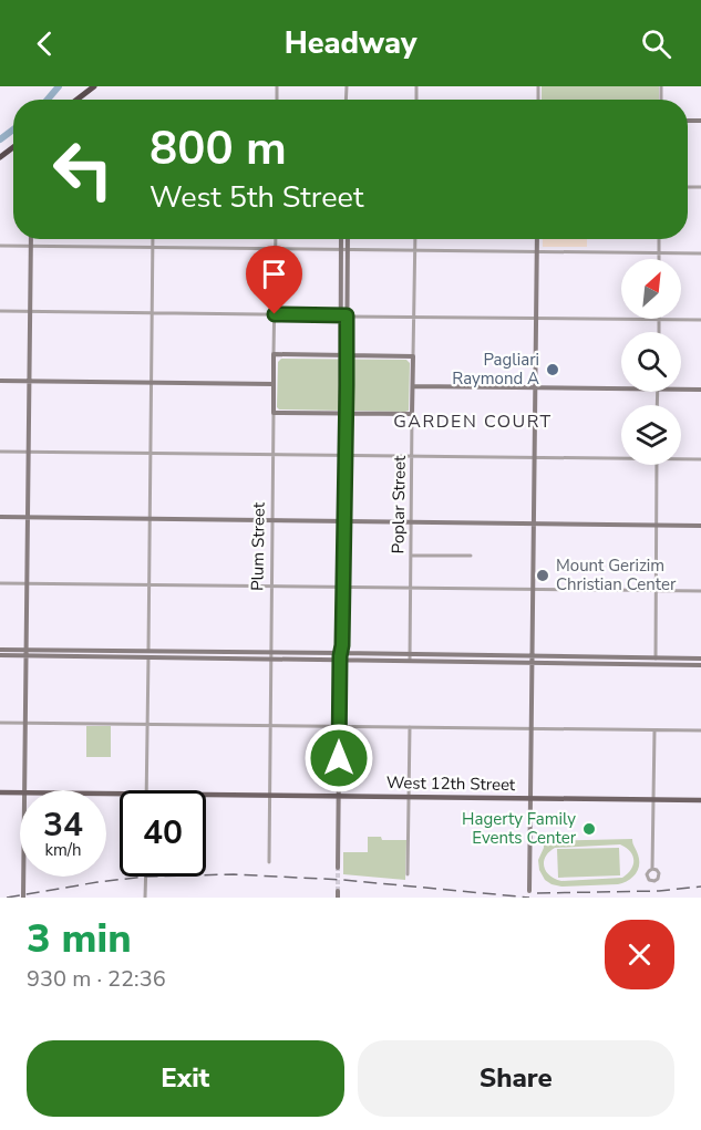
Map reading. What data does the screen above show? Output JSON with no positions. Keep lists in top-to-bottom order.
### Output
{
  "streets": {
    "main road": ["West 12th Street"],
    "street": ["Poplar Street", "Plum Street"]
  },
  "crossings": [
    ["Plum Street", "West 12th Street"]
  ],
  "districts": ["GARDEN COURT"],
  "places": ["Pagliari Raymond A", "Mount Gerizim Christian Center", "Hagerty Family Events Center"],
  "north": "top right",
  "page": {
    "header": "Headway",
    "turn": ["800 m", "West 5th Street"],
    "speed": "34 km/h",
    "limit": "40",
    "heading": ["3 min", "930 m · 22:36"],
    "buttons": ["Exit", "Share"]
  }
}
